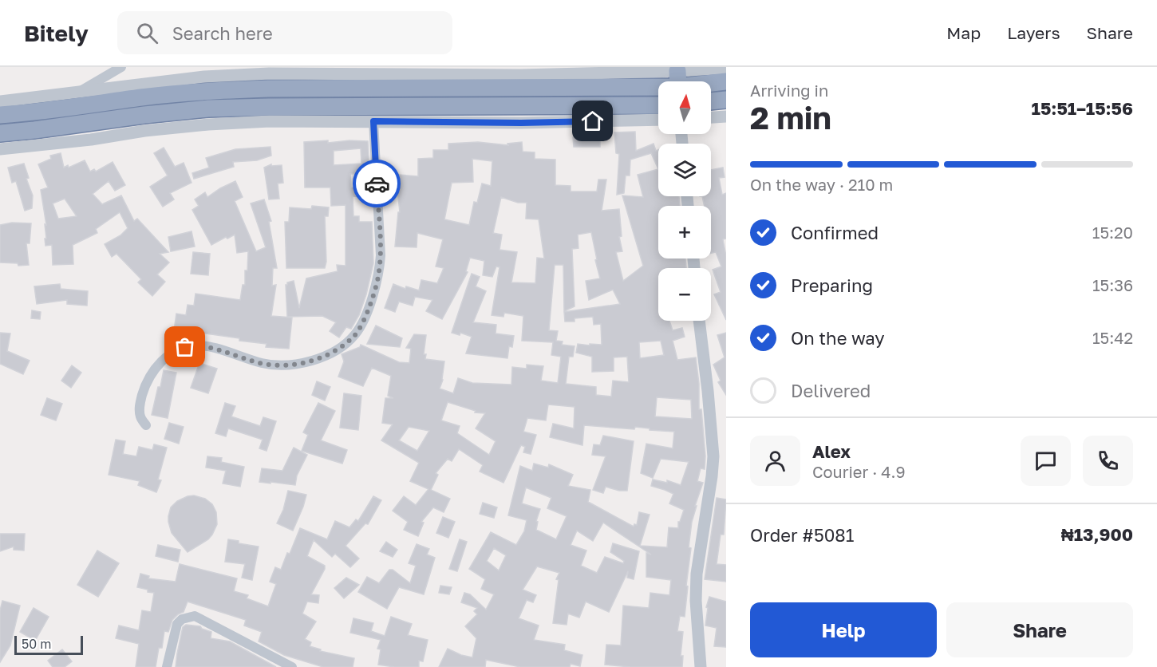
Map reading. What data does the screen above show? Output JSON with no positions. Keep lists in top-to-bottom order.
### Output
{
  "scale_bar": "50 m",
  "north": "top",
  "page": {
    "header": "Bitely",
    "search": "Search here",
    "nav": ["Map", "Layers", "Share"],
    "heading": ["2 min", "Arriving in", "15:51–15:56"],
    "panel": [
      "Alex",
      "Courier · 4.9",
      "Order #5081",
      "₦13,900"
    ],
    "map_buttons": ["+", "−"],
    "bar": "On the way · 210 m",
    "list": [
      ["Confirmed", "15:20"],
      ["Preparing", "15:36"],
      ["On the way", "15:42"],
      "Delivered"
    ],
    "buttons": ["Help", "Share"],
    "scale": "50 m"
  }
}
